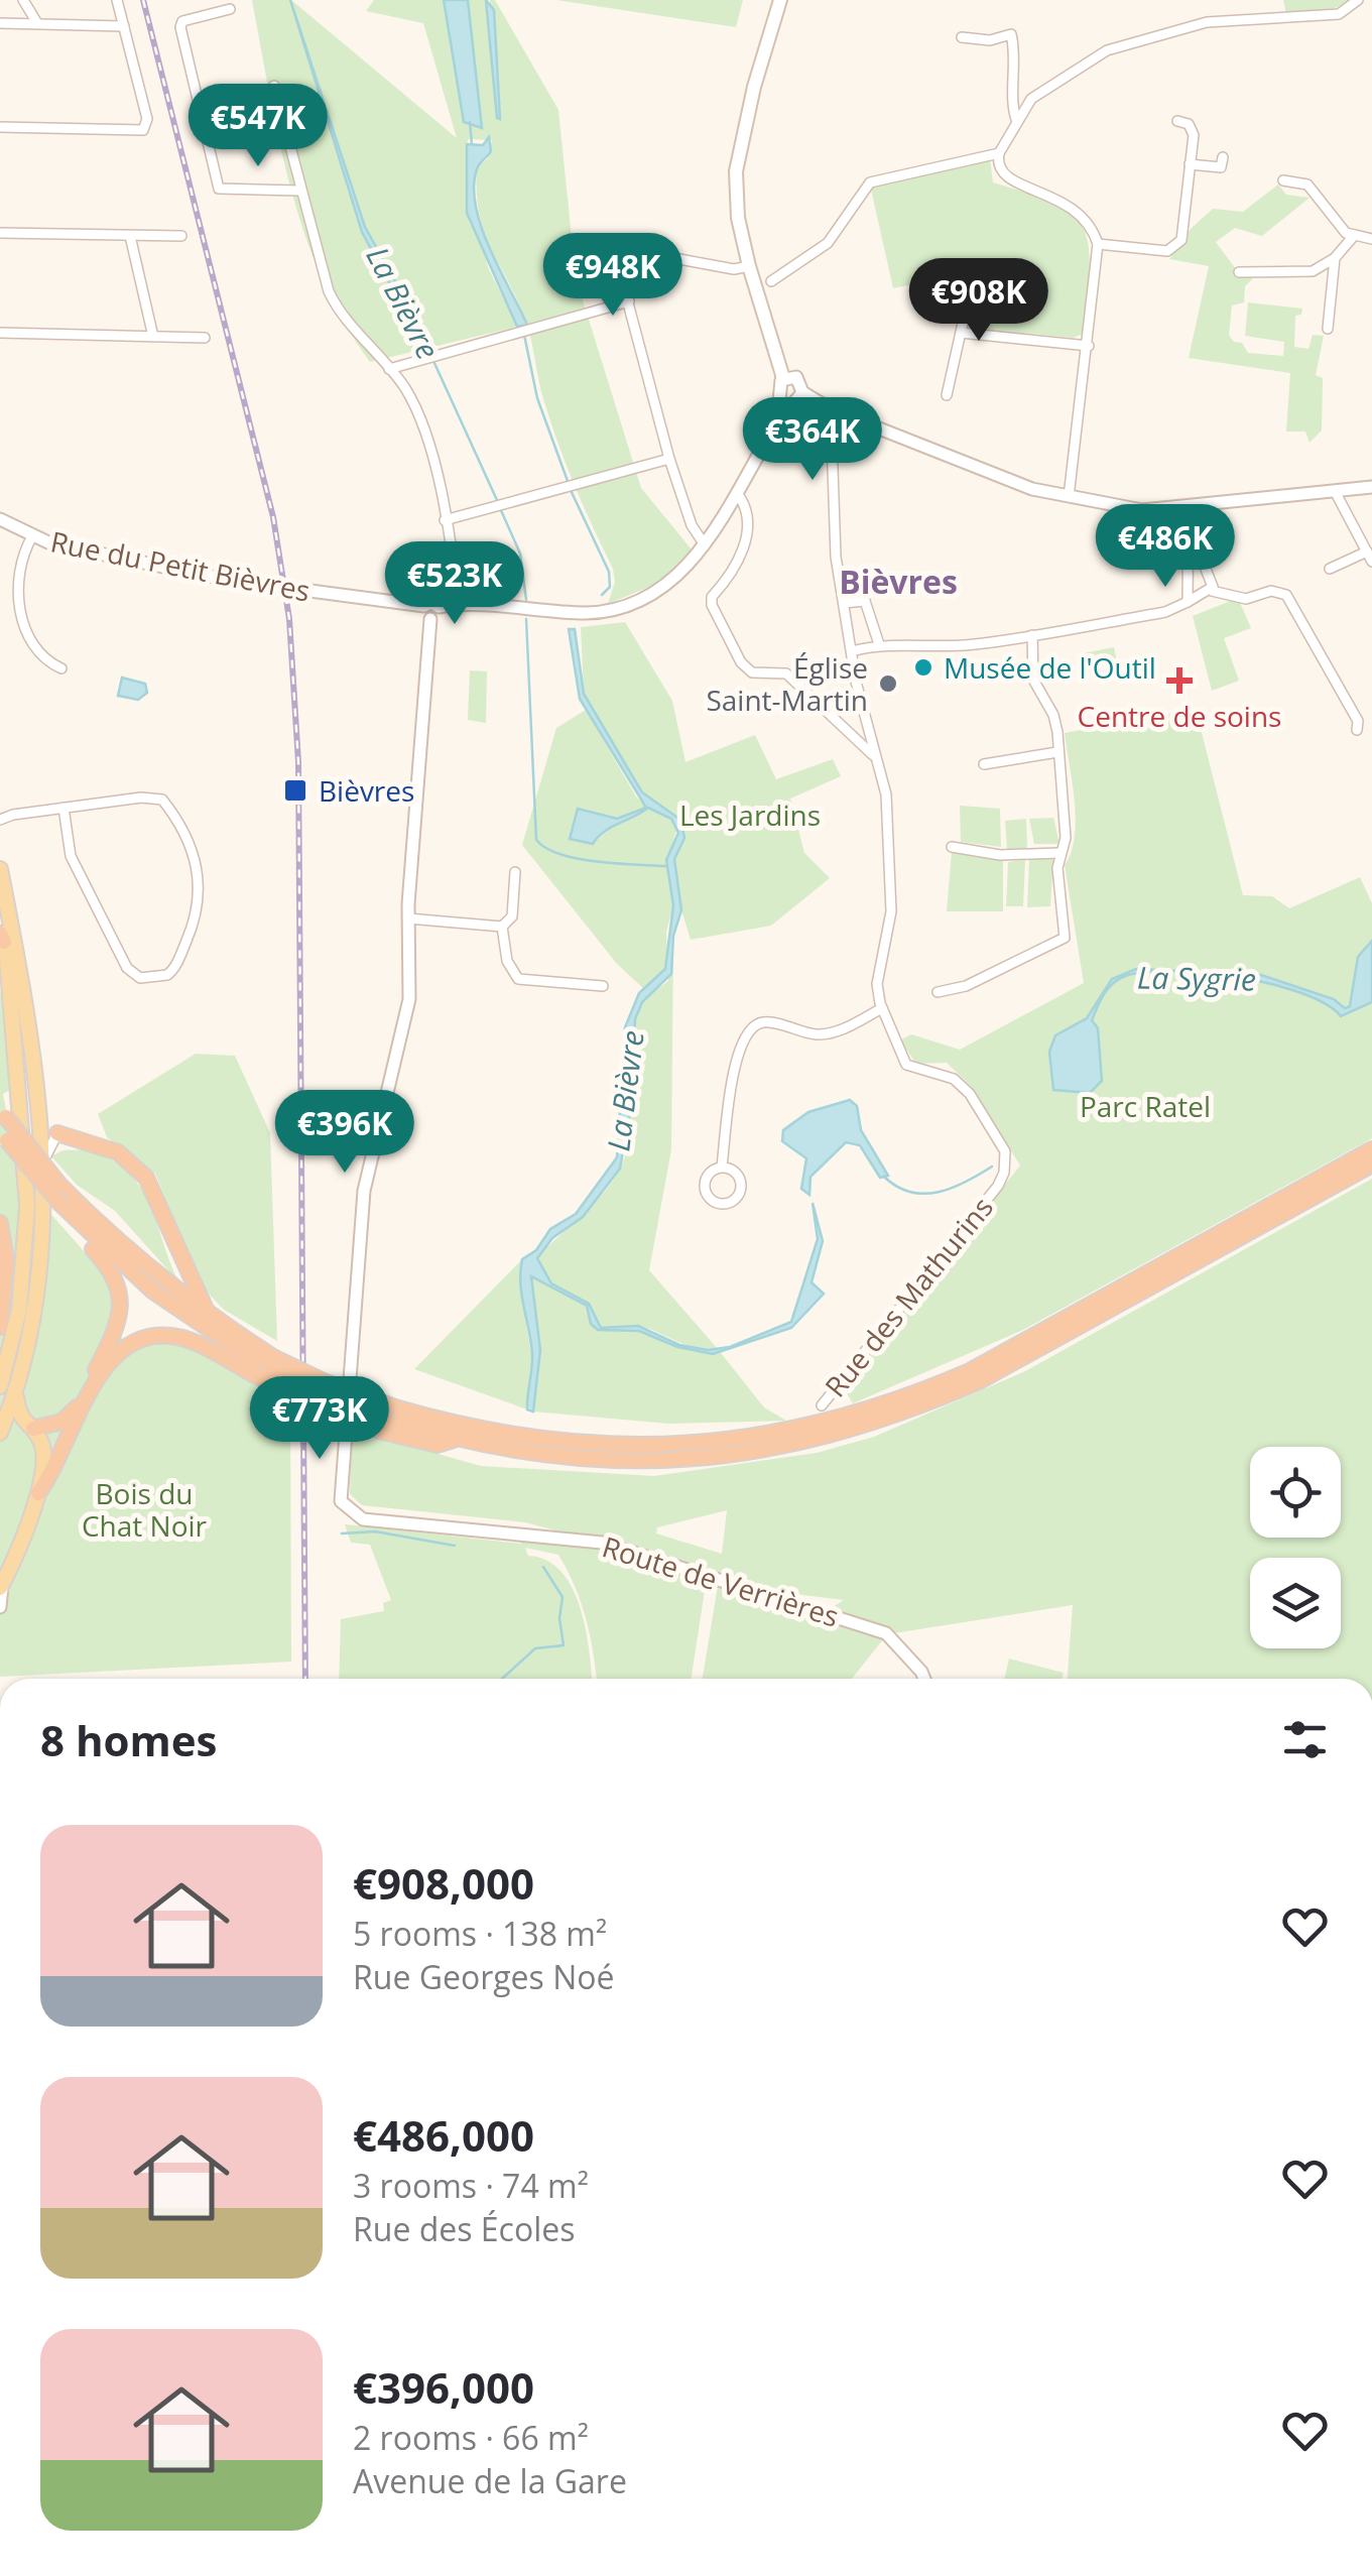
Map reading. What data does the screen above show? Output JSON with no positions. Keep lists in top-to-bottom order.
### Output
{
  "streets": {
    "street": ["Rue du Petit Bièvres", "Rue des Mathurins", "Route de Verrières"]
  },
  "districts": ["Bièvres"],
  "water": ["La Bièvre", "La Sygrie"],
  "parks": ["Les Jardins", "Parc Ratel", "Bois du Chat Noir"],
  "places": {
    "other": ["Musée de l'Outil", "Église Saint-Martin"],
    "health": ["Centre de soins"],
    "transit": ["Bièvres"]
  },
  "page": {
    "price": [
      "€547K",
      "€948K",
      "€908K",
      "€364K",
      "€486K",
      "€523K",
      "€396K",
      "€773K"
    ],
    "heading": "8 homes",
    "list": [
      {
        "name": "€908,000",
        "note": "5 rooms · 138 m² · Rue Georges Noé"
      },
      {
        "name": "€486,000",
        "note": "3 rooms · 74 m² · Rue des Écoles"
      },
      {
        "name": "€396,000",
        "note": "2 rooms · 66 m² · Avenue de la Gare"
      }
    ]
  }
}
